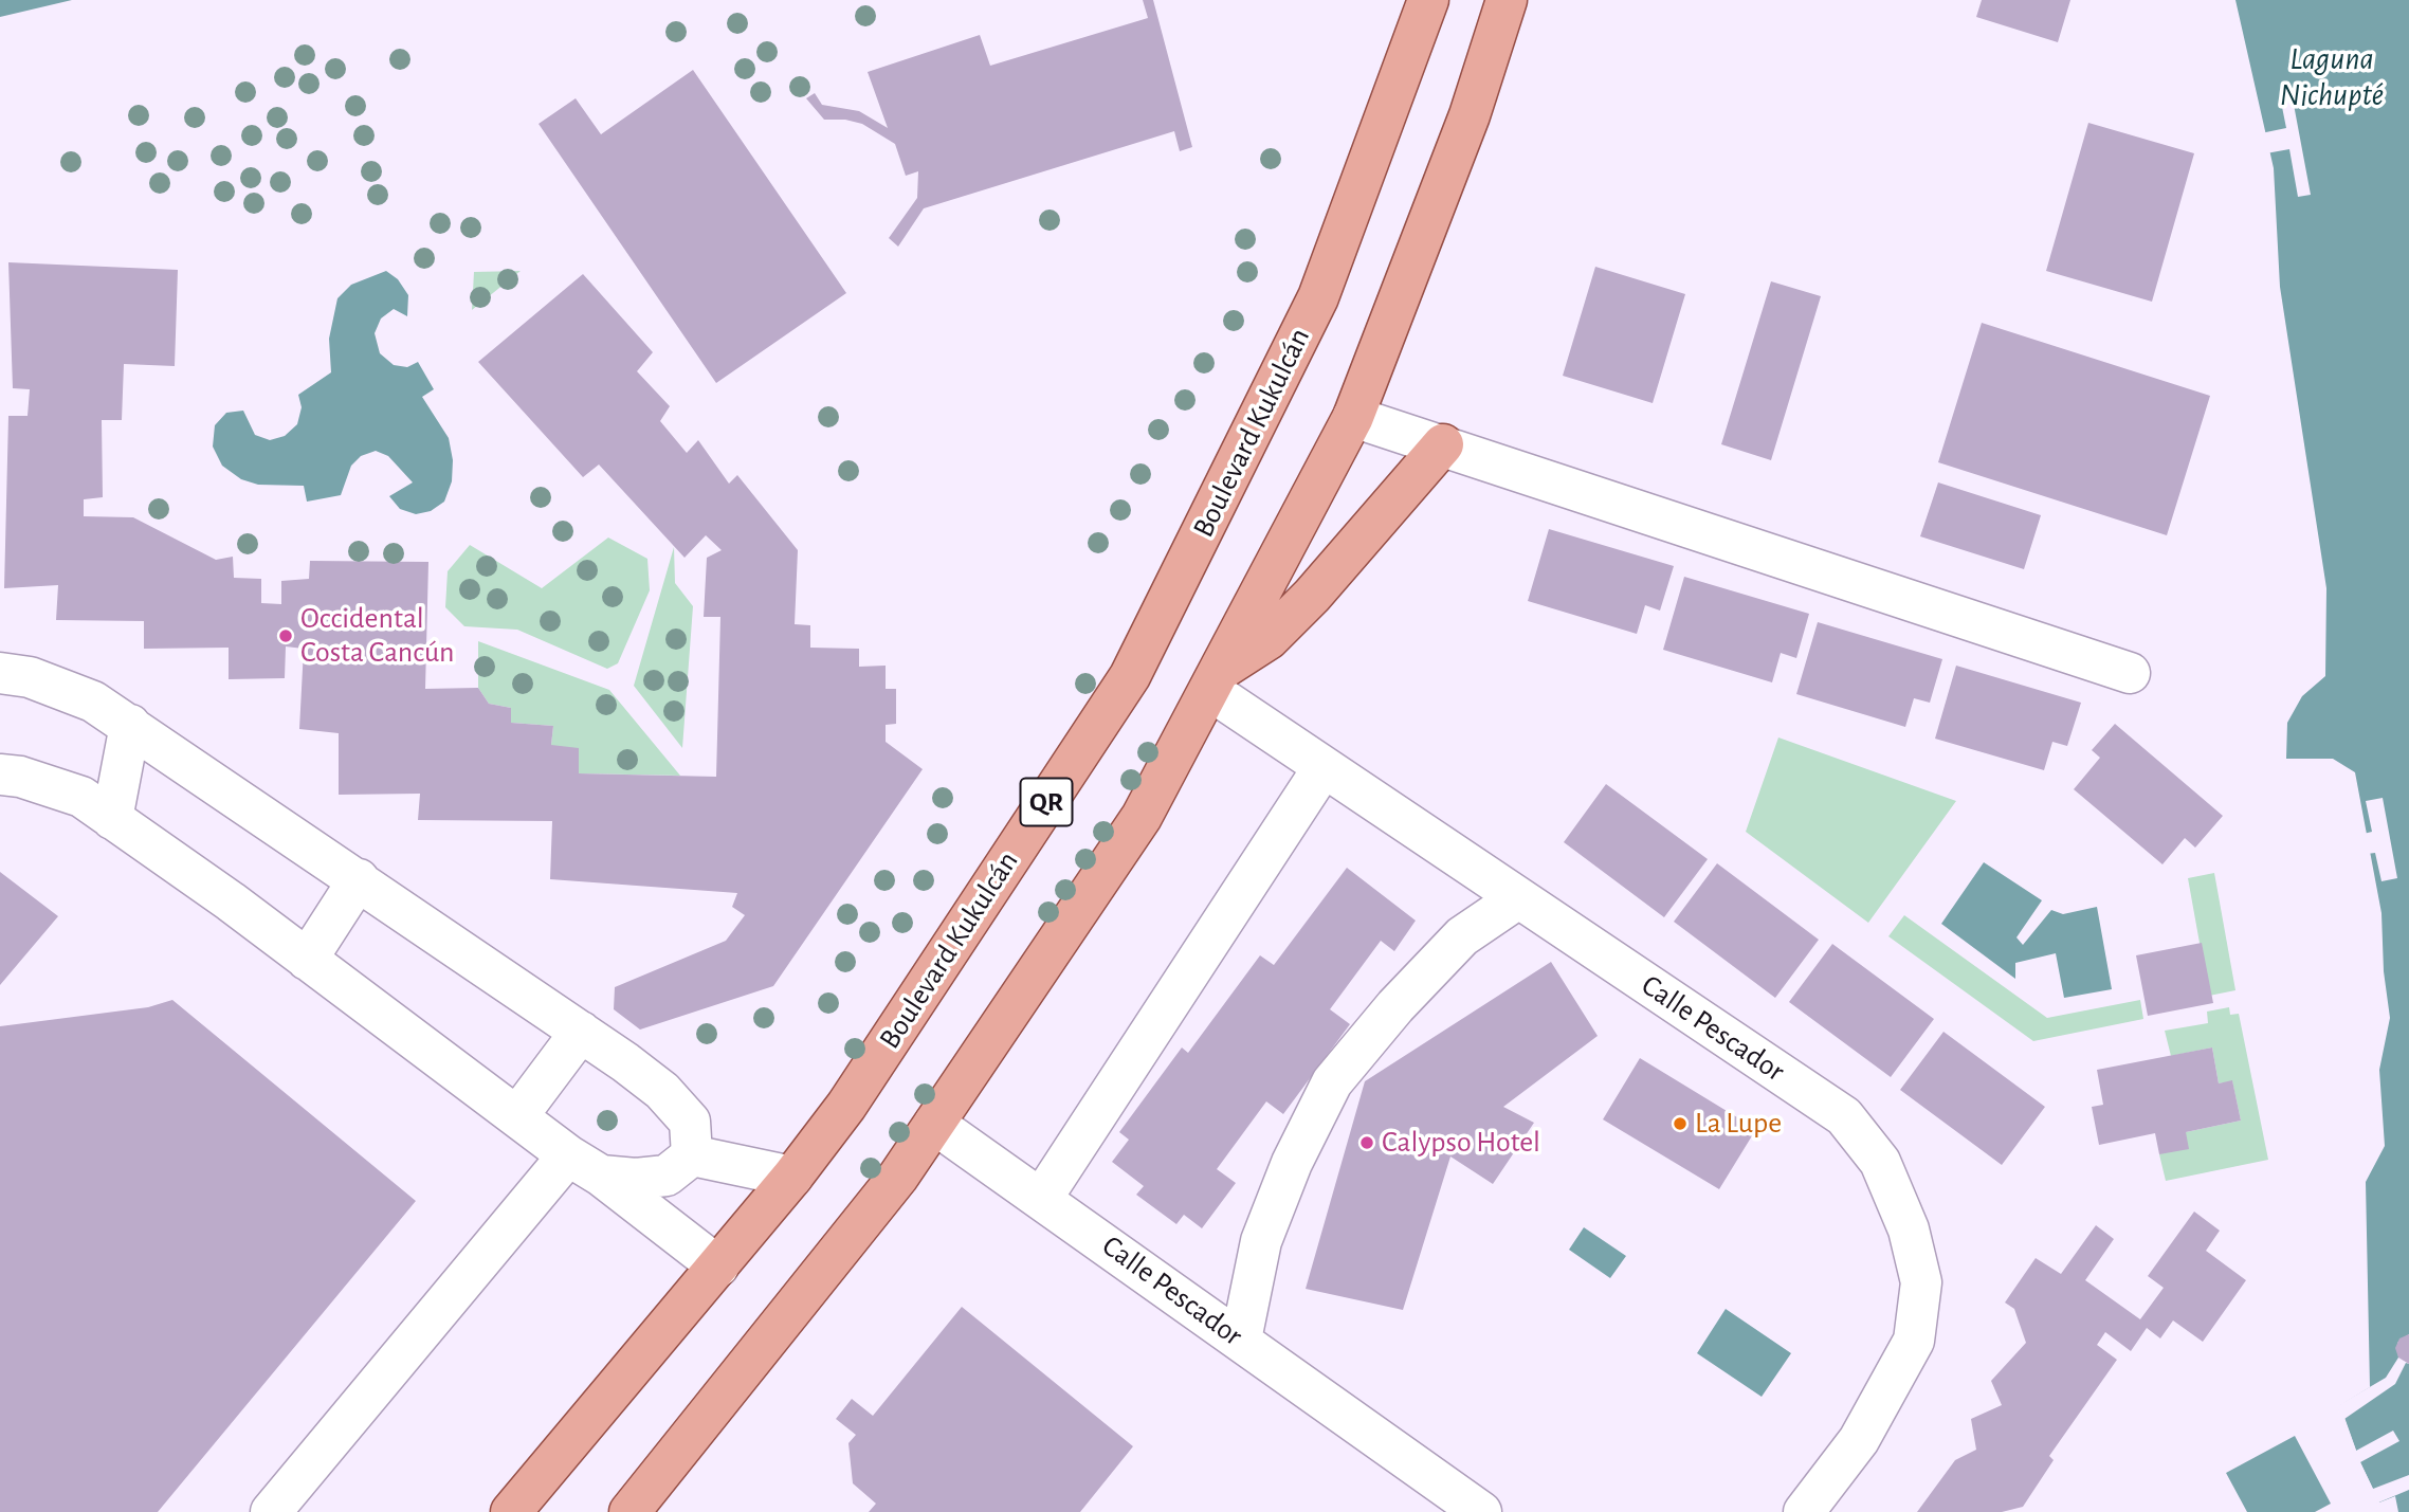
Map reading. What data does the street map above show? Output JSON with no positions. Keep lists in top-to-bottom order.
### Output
{
  "streets": {
    "main road": ["Boulevard Kukulcán", "QR"],
    "street": ["Calle Pescador"]
  },
  "water": ["Laguna Nichupté"],
  "places": ["Occidental Costa Cancún", "La Lupe", "Calypso Hotel"]
}
